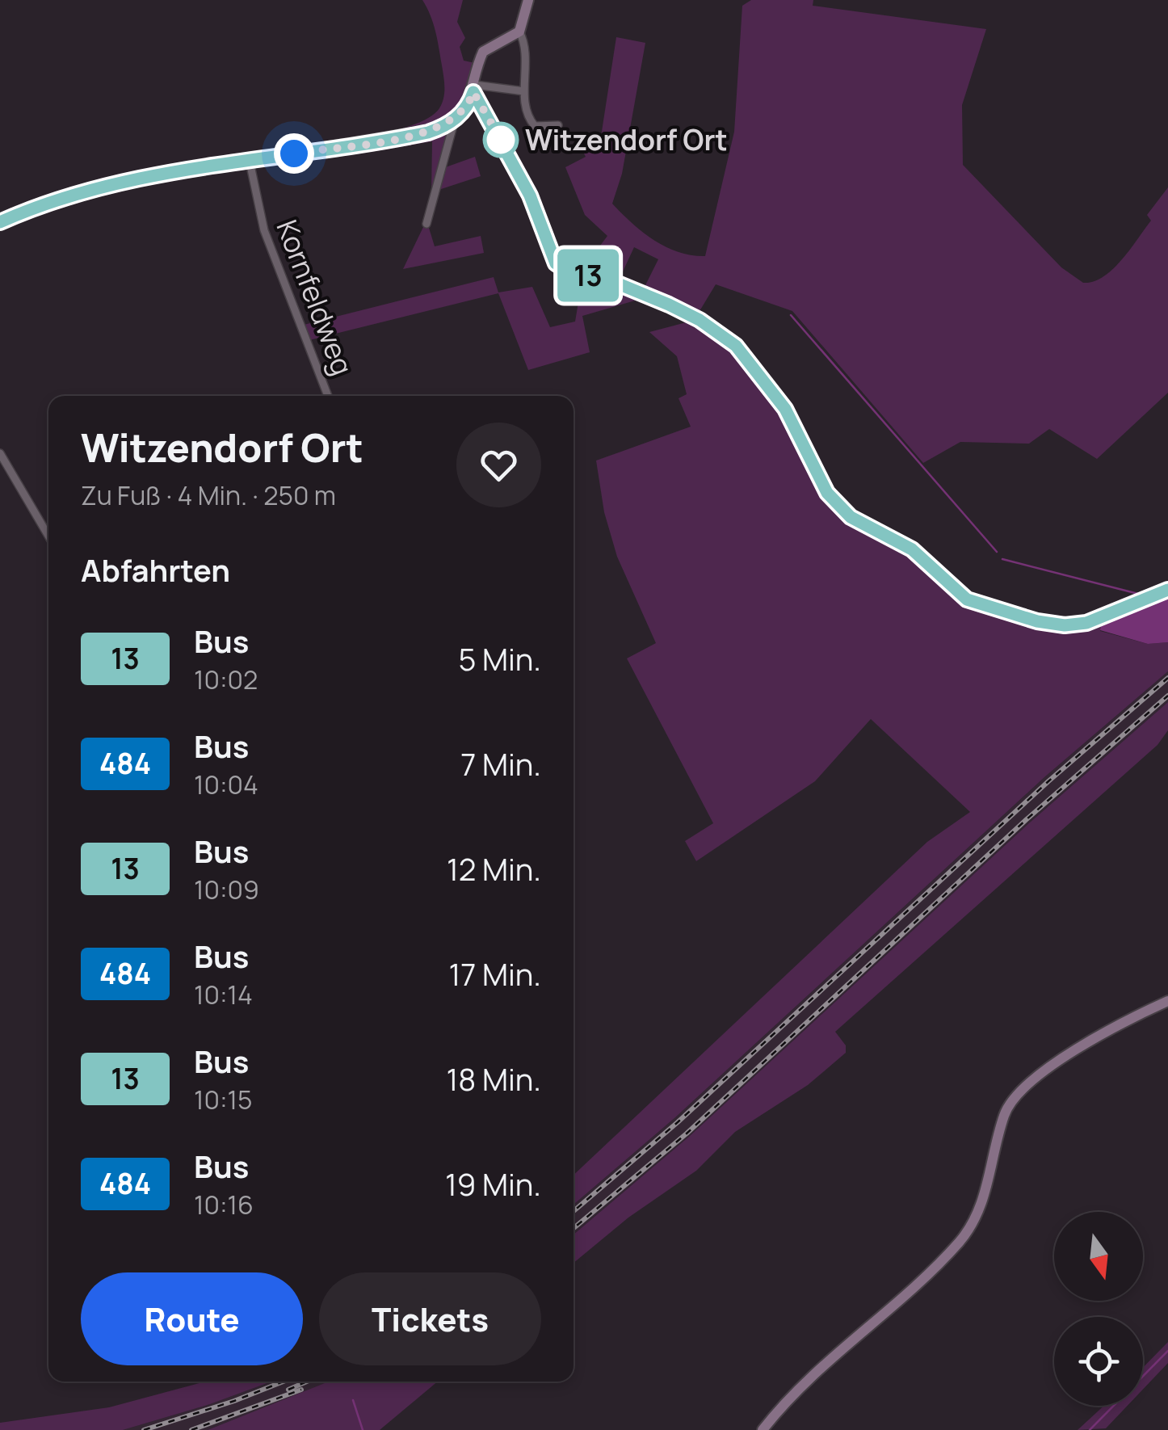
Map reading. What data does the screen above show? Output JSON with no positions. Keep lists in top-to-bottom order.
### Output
{
  "streets": {
    "street": ["Kornfeldweg"]
  },
  "places": ["Witzendorf Ort"],
  "lines": ["bus line 13"],
  "north": "bottom",
  "page": {
    "on_map": "13",
    "heading": [
      ["Witzendorf Ort", "Zu Fuß · 4 Min. · 250 m"],
      "Abfahrten"
    ],
    "list": [
      {
        "mark": "13",
        "name": "Bus",
        "note": "10:02",
        "value": "5 Min."
      },
      {
        "mark": "484",
        "name": "Bus",
        "note": "10:04",
        "value": "7 Min."
      },
      {
        "mark": "13",
        "name": "Bus",
        "note": "10:09",
        "value": "12 Min."
      },
      {
        "mark": "484",
        "name": "Bus",
        "note": "10:14",
        "value": "17 Min."
      },
      {
        "mark": "13",
        "name": "Bus",
        "note": "10:15",
        "value": "18 Min."
      },
      {
        "mark": "484",
        "name": "Bus",
        "note": "10:16",
        "value": "19 Min."
      }
    ],
    "buttons": ["Route", "Tickets"]
  }
}
